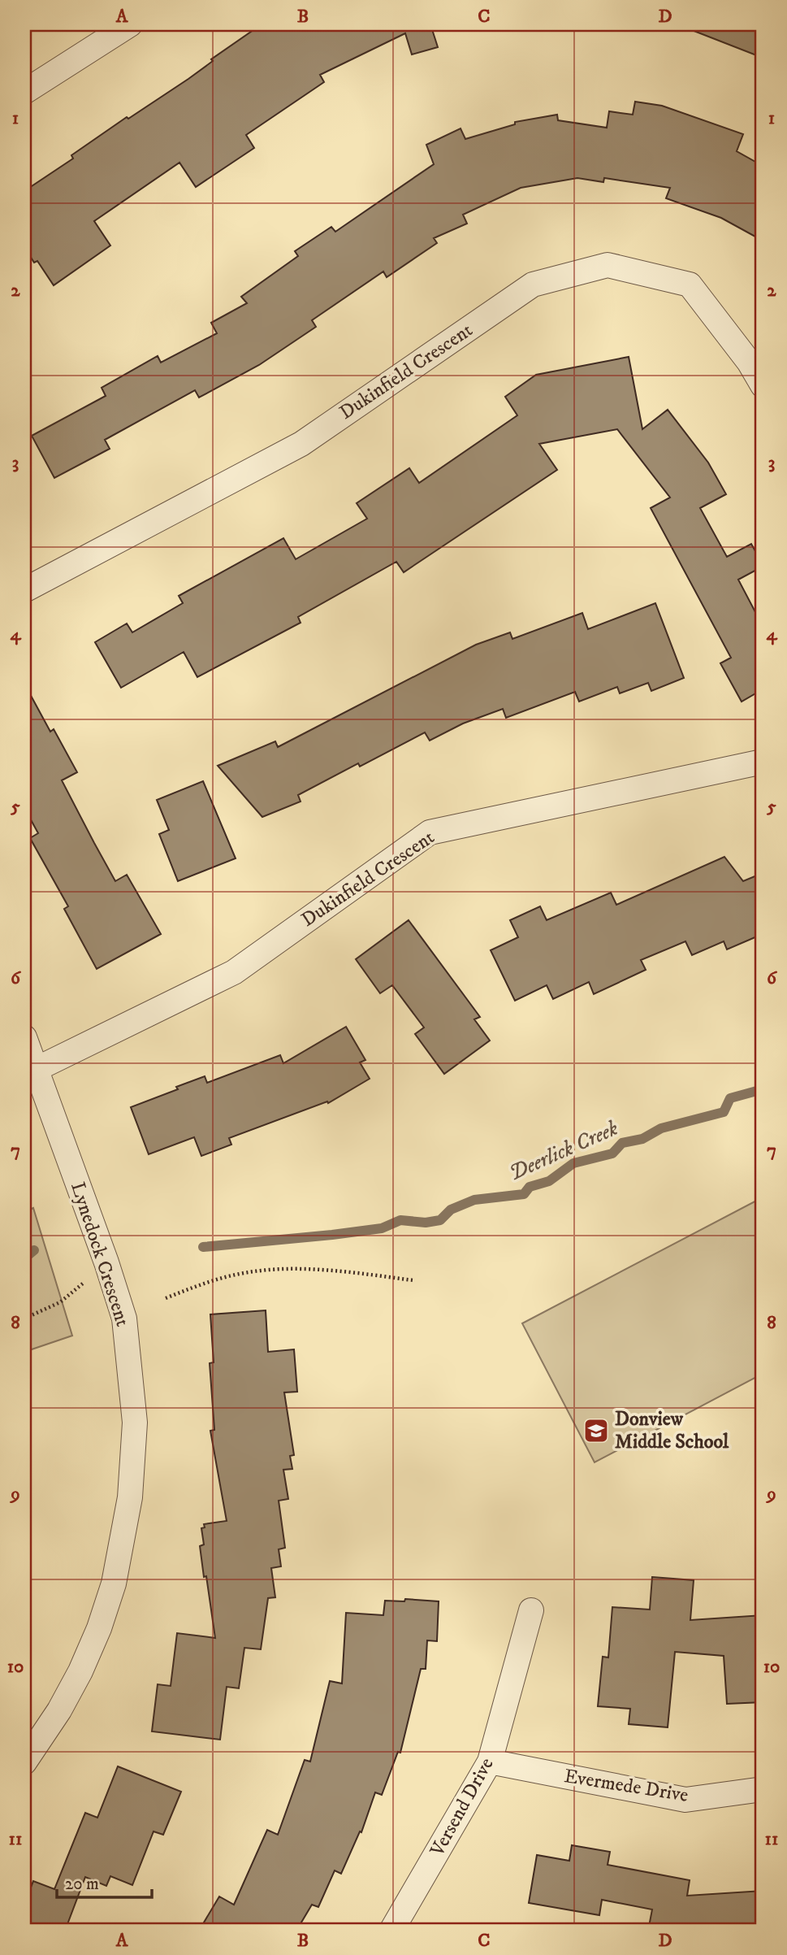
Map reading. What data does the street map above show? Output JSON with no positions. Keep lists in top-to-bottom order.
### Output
{
  "streets": {
    "street": [
      "Dukinfield Crescent",
      "Lynedock Crescent",
      "Evermede Drive",
      "Versend Drive"
    ]
  },
  "crossings": [
    ["Dukinfield Crescent", "Lynedock Crescent"],
    ["Evermede Drive", "Versend Drive"]
  ],
  "water": ["Deerlick Creek"],
  "places": {
    "school or university": ["Donview Middle School"]
  },
  "scale_bar": "20 m",
  "grid": {
    "columns": [
      "A",
      "B",
      "C",
      "D"
    ],
    "rows": [
      "1",
      "2",
      "3",
      "4",
      "5",
      "6",
      "7",
      "8",
      "9",
      "10",
      "11"
    ]
  }
}
